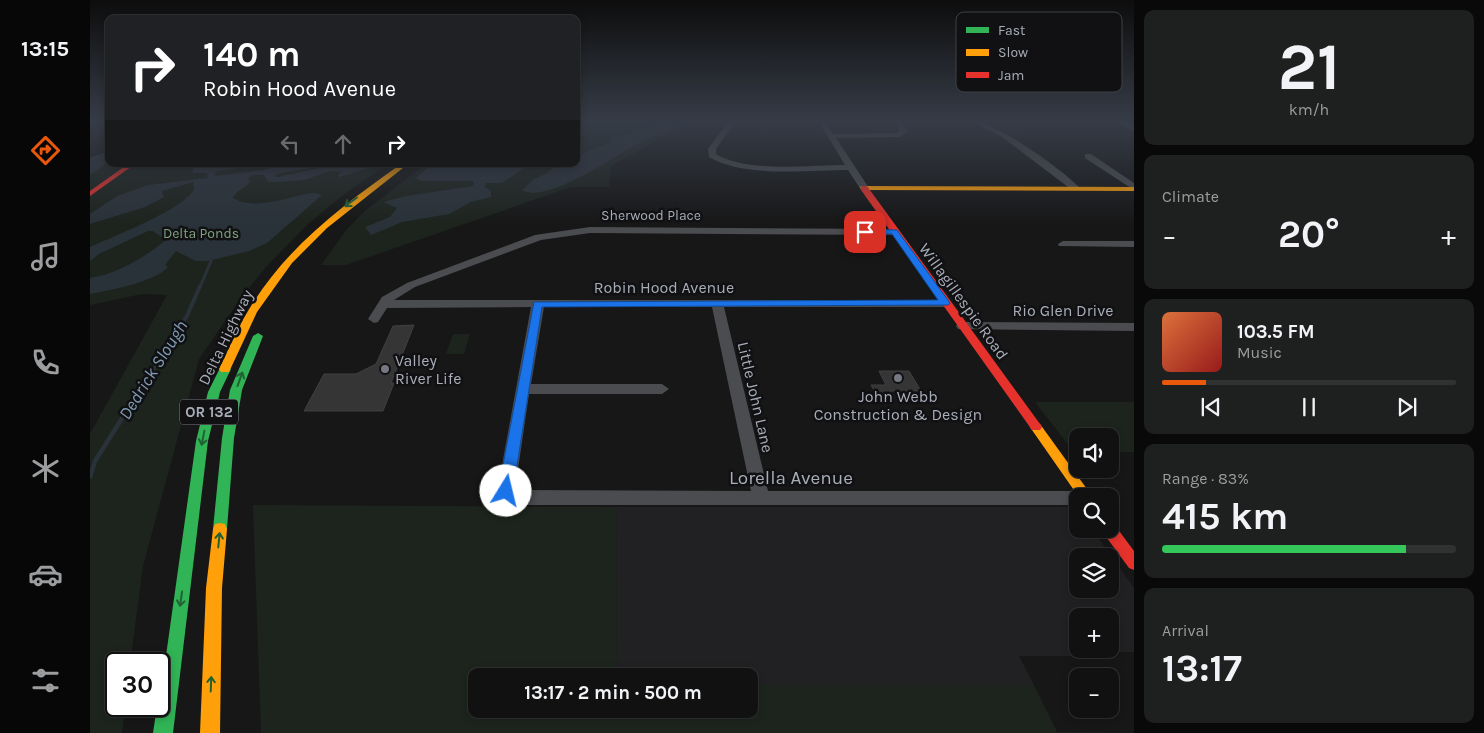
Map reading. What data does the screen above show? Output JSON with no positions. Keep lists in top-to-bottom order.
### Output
{
  "streets": {
    "main road": ["Willagillespie Road", "Delta Highway", "OR 132"],
    "street": [
      "Sherwood Place",
      "Robin Hood Avenue",
      "Rio Glen Drive",
      "Little John Lane",
      "Lorella Avenue"
    ]
  },
  "crossings": [
    ["Sherwood Place", "Robin Hood Avenue"],
    ["Sherwood Place", "Willagillespie Road"],
    ["Robin Hood Avenue", "Willagillespie Road"],
    ["Robin Hood Avenue", "Little John Lane"],
    ["Willagillespie Road", "Rio Glen Drive"],
    ["Little John Lane", "Lorella Avenue"]
  ],
  "water": ["Dedrick Slough"],
  "parks": ["Delta Ponds"],
  "places": ["Valley River Life", "John Webb Construction & Design"],
  "legend": ["Fast", "Slow", "Jam"],
  "page": {
    "tabs": "13:15",
    "tile": [
      ["21", "km/h"],
      "Climate",
      ["Range · 83%", "415 km"],
      ["Arrival", "13:17"]
    ],
    "turn": ["140 m", "Robin Hood Avenue"],
    "heat": ["−", "20°", "+"],
    "song": ["103.5 FM", "Music"],
    "map_buttons": ["+", "−"],
    "limit": "30",
    "trip": "13:17 · 2 min · 500 m"
  }
}
